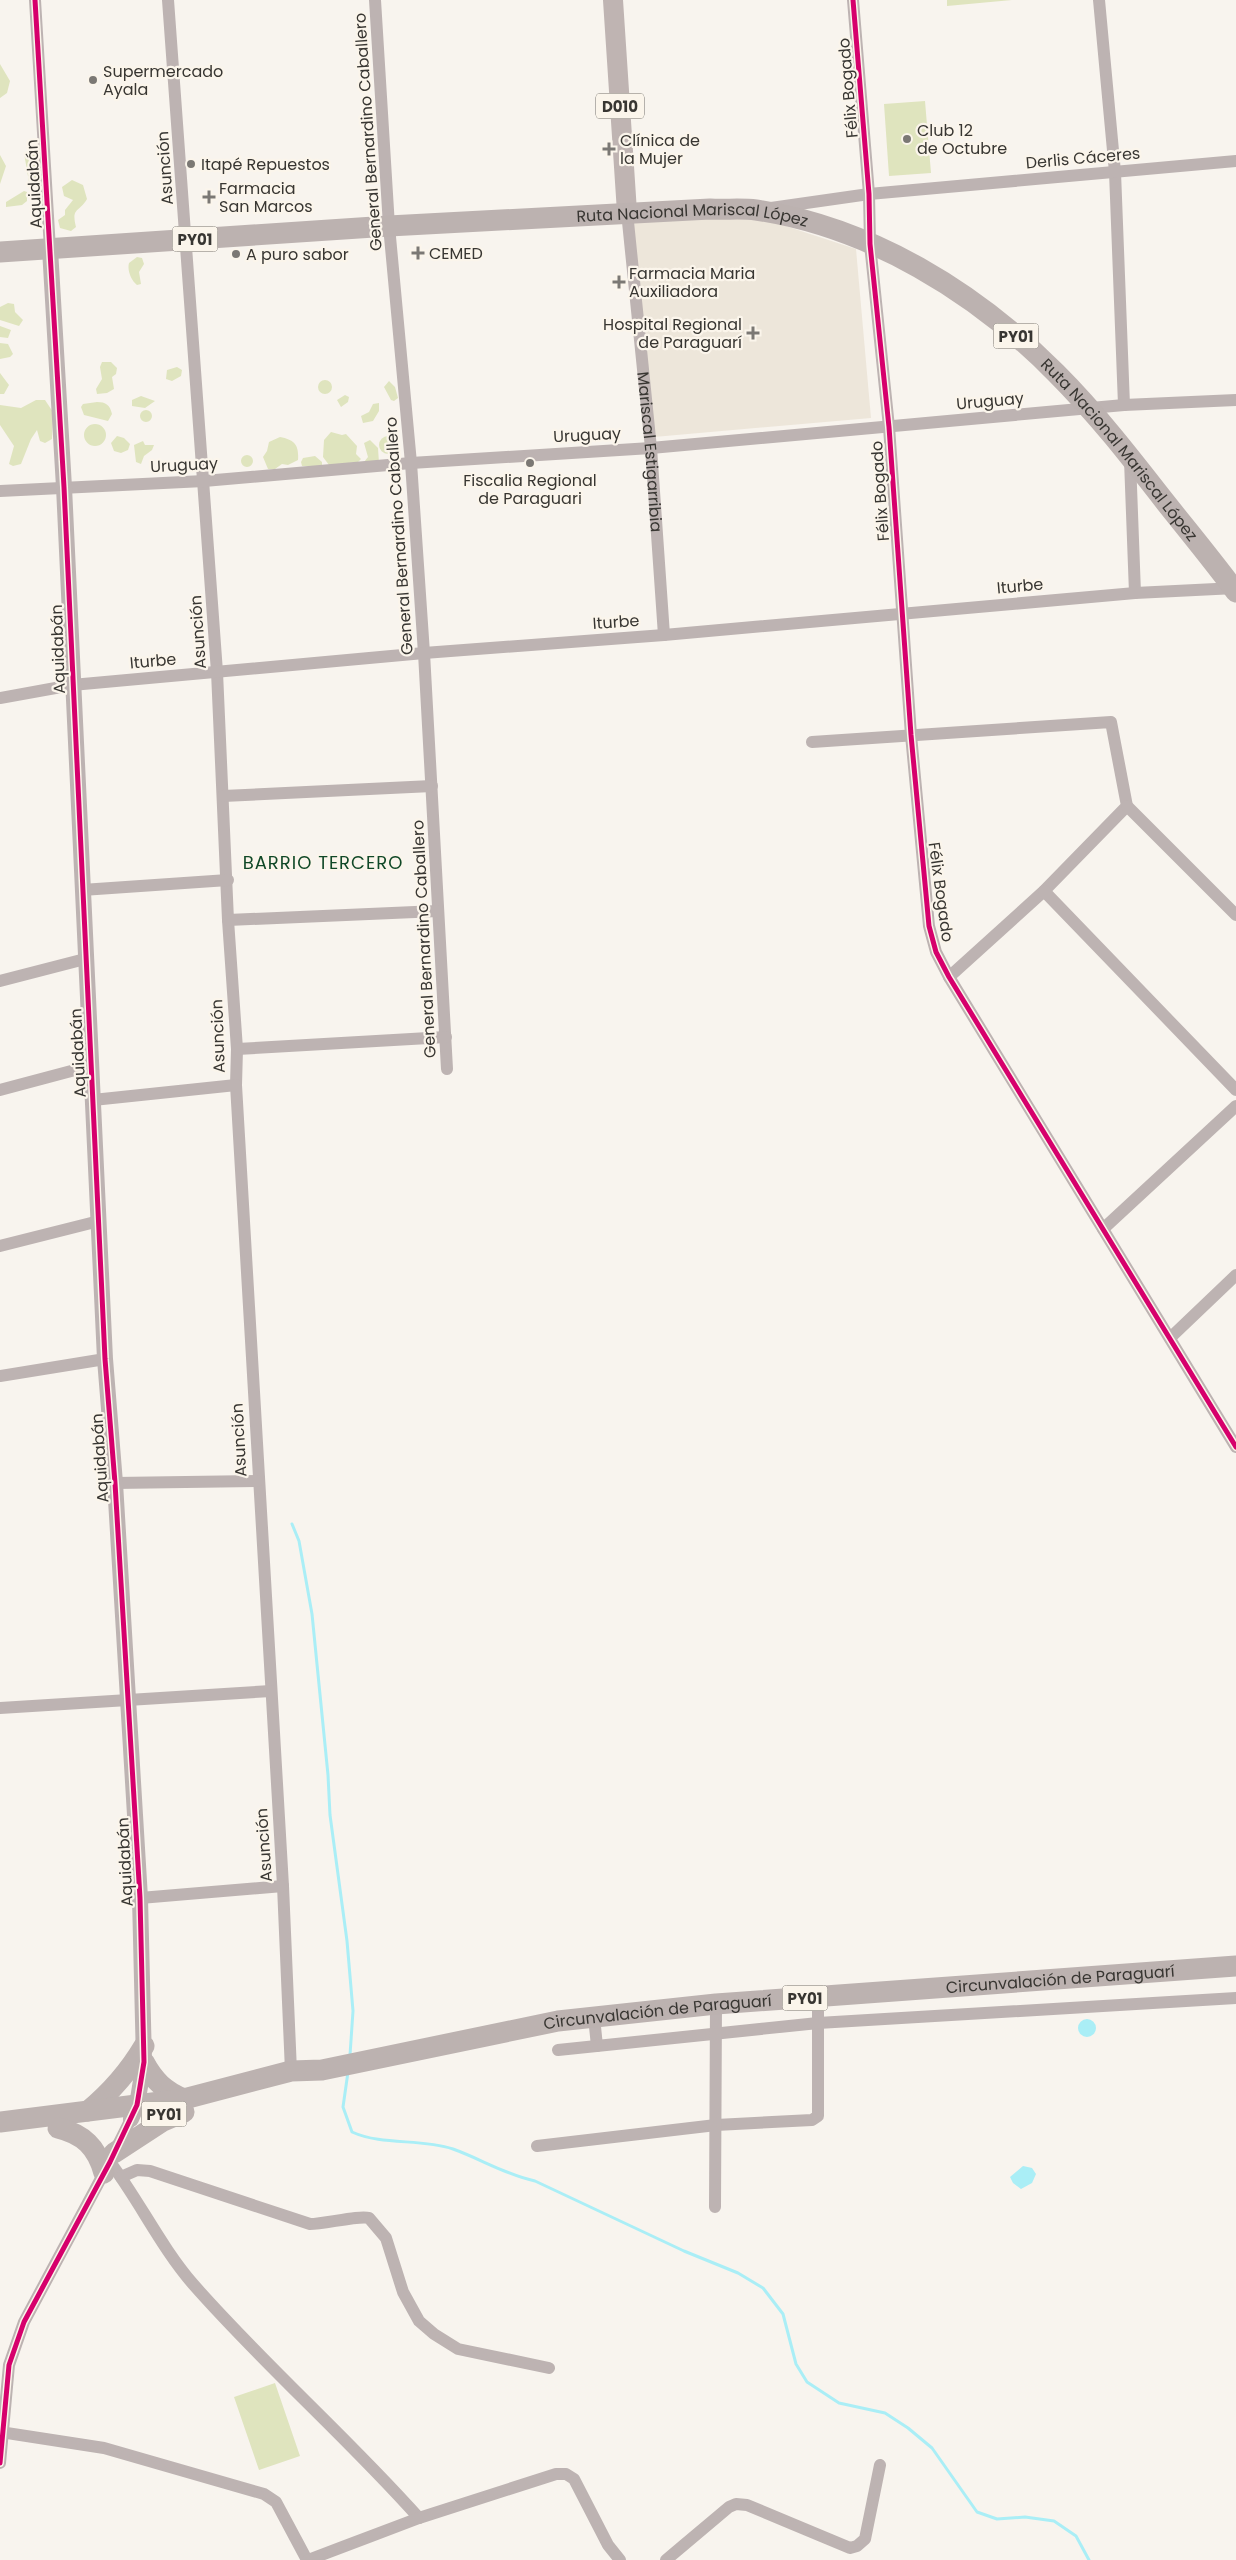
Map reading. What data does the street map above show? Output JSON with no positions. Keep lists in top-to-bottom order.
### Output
{
  "streets": {
    "highway": ["Ruta Nacional Mariscal López", "PY01", "Circunvalación de Paraguarí"],
    "main road": ["D010", "Mariscal Estigarribia"],
    "street": [
      "Félix Bogado",
      "General Bernardino Caballero",
      "Derlis Cáceres",
      "Asunción",
      "Aquidabán",
      "Uruguay",
      "Iturbe"
    ]
  },
  "crossings": [
    ["Félix Bogado", "Derlis Cáceres"],
    ["Félix Bogado", "Ruta Nacional Mariscal López"],
    ["Félix Bogado", "Uruguay"],
    ["Félix Bogado", "Iturbe"],
    ["General Bernardino Caballero", "Ruta Nacional Mariscal López"],
    ["General Bernardino Caballero", "Uruguay"],
    ["General Bernardino Caballero", "Iturbe"],
    ["Derlis Cáceres", "Ruta Nacional Mariscal López"],
    ["Asunción", "Ruta Nacional Mariscal López"],
    ["Asunción", "Uruguay"],
    ["Asunción", "Iturbe"],
    ["Asunción", "Circunvalación de Paraguarí"],
    ["Aquidabán", "Ruta Nacional Mariscal López"],
    ["Aquidabán", "Uruguay"],
    ["Aquidabán", "Iturbe"],
    ["Aquidabán", "Circunvalación de Paraguarí"],
    ["Ruta Nacional Mariscal López", "Uruguay"],
    ["Ruta Nacional Mariscal López", "Mariscal Estigarribia"],
    ["Ruta Nacional Mariscal López", "Iturbe"],
    ["Uruguay", "Mariscal Estigarribia"],
    ["Mariscal Estigarribia", "Iturbe"]
  ],
  "districts": ["BARRIO TERCERO"],
  "places": {
    "other": [
      "Supermercado Ayala",
      "Club 12 de Octubre",
      "Itapé Repuestos",
      "A puro sabor",
      "Fiscalia Regional de Paraguari"
    ],
    "health": [
      "Clínica de la Mujer",
      "Farmacia San Marcos",
      "CEMED",
      "Farmacia Maria Auxiliadora",
      "Hospital Regional de Paraguarí"
    ]
  }
}
